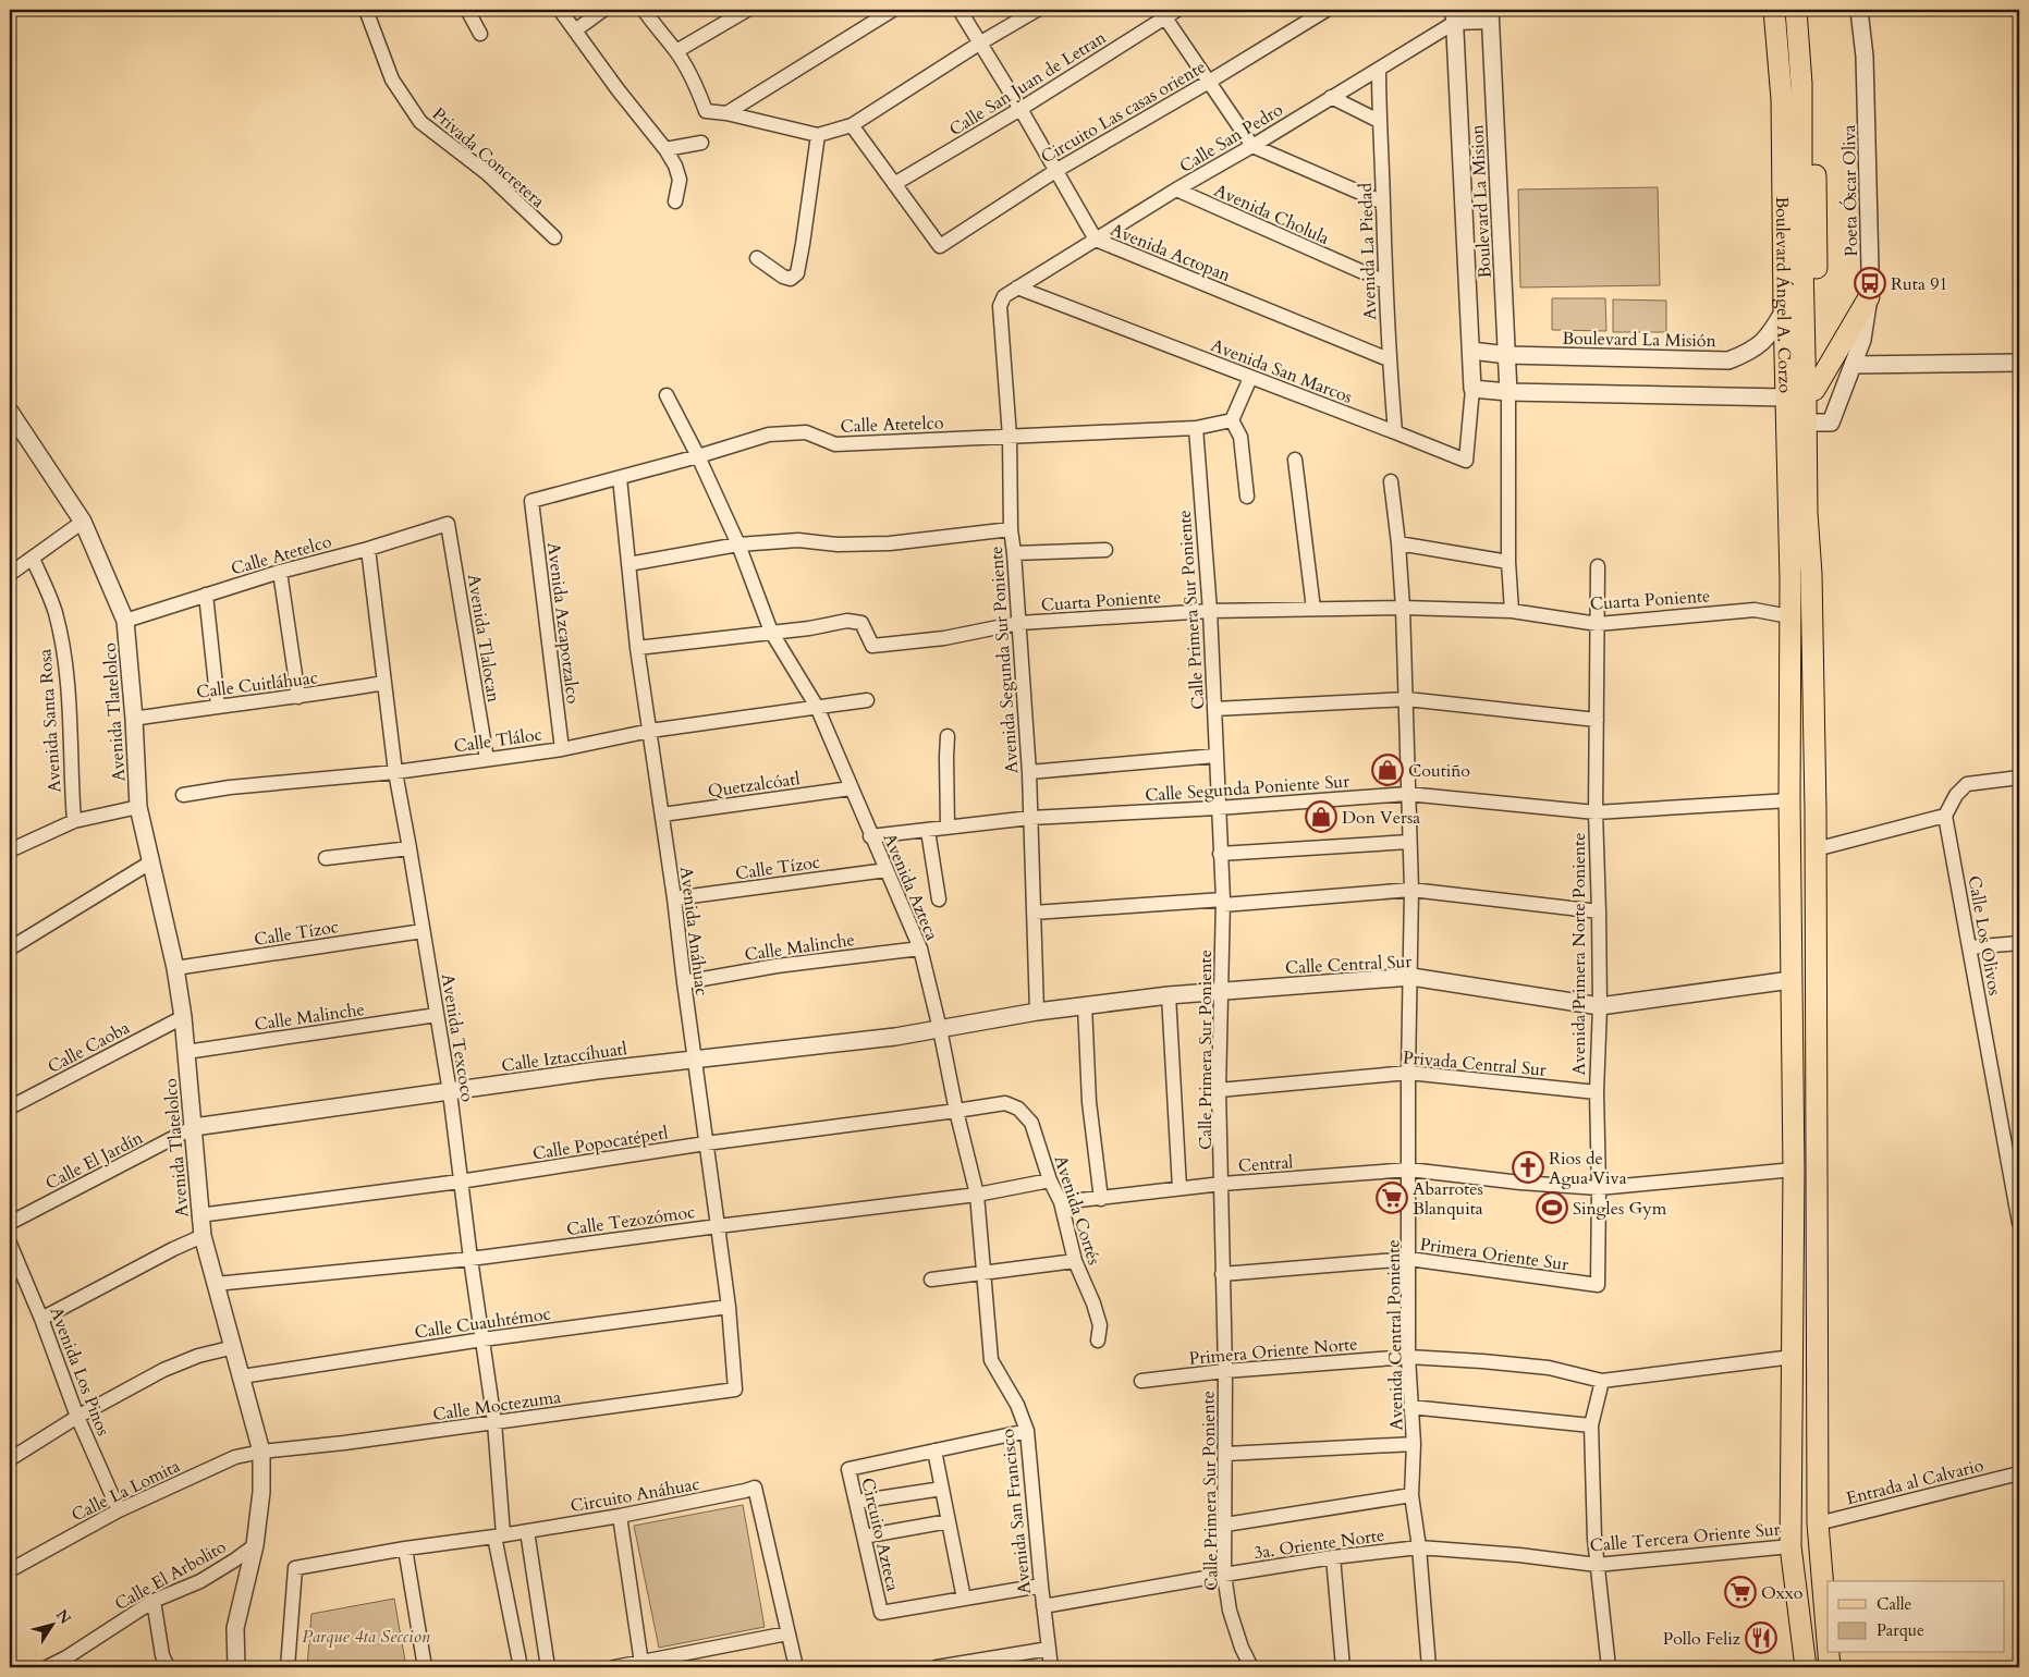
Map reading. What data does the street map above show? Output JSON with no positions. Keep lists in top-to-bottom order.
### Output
{
  "streets": {
    "main road": ["Boulevard Ángel A. Corzo"],
    "street": [
      "Calle San Juan de Letran",
      "Circuito Las casas oriente",
      "Calle San Pedro",
      "Privada Concretera",
      "Poeta Óscar Oliva",
      "Boulevard La Mision",
      "Avenida Cholula",
      "Avenida Actopan",
      "Avenida La Piedad",
      "Boulevard La Misión",
      "Avenida San Marcos",
      "Calle Atetelco",
      "Cuarta Poniente",
      "Calle Primera Sur Poniente",
      "Avenida Azcapotzalco",
      "Avenida Tlalocan",
      "Avenida Segunda Sur Poniente",
      "Calle Cuitláhuac",
      "Avenida Tlatelolco",
      "Avenida Santa Rosa",
      "Calle Tláloc",
      "Quetzalcóatl",
      "Calle Segunda Poniente Sur",
      "Calle Tízoc",
      "Avenida Azteca",
      "Avenida Anáhuac",
      "Calle Los Olivos",
      "Calle Malinche",
      "Avenida Primera Norte Poniente",
      "Calle Central Sur",
      "Avenida Texcoco",
      "Calle Caoba",
      "Calle Iztaccíhuatl",
      "Privada Central Sur",
      "Calle Popocatépetl",
      "Calle El Jardín",
      "Central",
      "Avenida Cortés",
      "Calle Tezozómoc",
      "Primera Oriente Sur",
      "Calle Cuauhtémoc",
      "Avenida Central Poniente",
      "Primera Oriente Norte",
      "Avenida Los Pinos",
      "Calle Moctezuma",
      "Entrada al Calvario",
      "Calle La Lomita",
      "Circuito Anáhuac",
      "Avenida San Francisco",
      "Circuito Azteca",
      "Calle Tercera Oriente Sur",
      "3a. Oriente Norte",
      "Calle El Arbolito"
    ]
  },
  "crossings": [
    ["Calle San Juan de Letran", "Circuito Las casas oriente"],
    ["Calle San Juan de Letran", "Avenida Actopan"],
    ["Circuito Las casas oriente", "Avenida Actopan"],
    ["Calle San Pedro", "Boulevard La Mision"],
    ["Calle San Pedro", "Avenida Cholula"],
    ["Calle San Pedro", "Avenida Actopan"],
    ["Calle San Pedro", "Avenida La Piedad"],
    ["Calle San Pedro", "Avenida San Marcos"],
    ["Calle San Pedro", "Avenida Segunda Sur Poniente"],
    ["Poeta Óscar Oliva", "Boulevard Ángel A. Corzo"],
    ["Boulevard La Mision", "Boulevard La Misión"],
    ["Boulevard La Mision", "Avenida San Marcos"],
    ["Avenida Cholula", "Avenida La Piedad"],
    ["Avenida Actopan", "Avenida La Piedad"],
    ["Avenida La Piedad", "Avenida San Marcos"],
    ["Boulevard Ángel A. Corzo", "Boulevard La Misión"],
    ["Boulevard Ángel A. Corzo", "Cuarta Poniente"],
    ["Boulevard Ángel A. Corzo", "Calle Segunda Poniente Sur"],
    ["Boulevard Ángel A. Corzo", "Calle Central Sur"],
    ["Boulevard Ángel A. Corzo", "Entrada al Calvario"],
    ["Boulevard Ángel A. Corzo", "Calle Tercera Oriente Sur"],
    ["Calle Atetelco", "Calle Primera Sur Poniente"],
    ["Calle Atetelco", "Avenida Azcapotzalco"],
    ["Calle Atetelco", "Avenida Tlalocan"],
    ["Calle Atetelco", "Avenida Segunda Sur Poniente"],
    ["Calle Atetelco", "Avenida Tlatelolco"],
    ["Calle Atetelco", "Avenida Azteca"],
    ["Calle Atetelco", "Avenida Anáhuac"],
    ["Calle Atetelco", "Avenida Texcoco"],
    ["Cuarta Poniente", "Calle Primera Sur Poniente"],
    ["Cuarta Poniente", "Avenida Segunda Sur Poniente"],
    ["Cuarta Poniente", "Avenida Azteca"],
    ["Cuarta Poniente", "Avenida Primera Norte Poniente"],
    ["Cuarta Poniente", "Avenida Central Poniente"],
    ["Calle Primera Sur Poniente", "Calle Segunda Poniente Sur"],
    ["Calle Primera Sur Poniente", "Calle Central Sur"],
    ["Calle Primera Sur Poniente", "Privada Central Sur"],
    ["Calle Primera Sur Poniente", "Central"],
    ["Calle Primera Sur Poniente", "Primera Oriente Sur"],
    ["Calle Primera Sur Poniente", "Primera Oriente Norte"],
    ["Calle Primera Sur Poniente", "3a. Oriente Norte"],
    ["Avenida Azcapotzalco", "Calle Tláloc"],
    ["Avenida Tlalocan", "Calle Tláloc"],
    ["Avenida Segunda Sur Poniente", "Calle Segunda Poniente Sur"],
    ["Avenida Segunda Sur Poniente", "Calle Central Sur"],
    ["Calle Cuitláhuac", "Avenida Tlatelolco"],
    ["Calle Cuitláhuac", "Avenida Texcoco"],
    ["Avenida Tlatelolco", "Calle Tízoc"],
    ["Avenida Tlatelolco", "Calle Malinche"],
    ["Avenida Tlatelolco", "Calle Caoba"],
    ["Avenida Tlatelolco", "Calle Iztaccíhuatl"],
    ["Avenida Tlatelolco", "Calle Popocatépetl"],
    ["Avenida Tlatelolco", "Calle El Jardín"],
    ["Avenida Tlatelolco", "Calle Tezozómoc"],
    ["Avenida Tlatelolco", "Calle Cuauhtémoc"],
    ["Avenida Tlatelolco", "Calle Moctezuma"],
    ["Avenida Tlatelolco", "Calle La Lomita"],
    ["Avenida Tlatelolco", "Calle El Arbolito"],
    ["Calle Tláloc", "Avenida Azteca"],
    ["Calle Tláloc", "Avenida Anáhuac"],
    ["Calle Tláloc", "Avenida Texcoco"],
    ["Quetzalcóatl", "Avenida Azteca"],
    ["Quetzalcóatl", "Avenida Anáhuac"],
    ["Calle Segunda Poniente Sur", "Avenida Azteca"],
    ["Calle Segunda Poniente Sur", "Avenida Primera Norte Poniente"],
    ["Calle Segunda Poniente Sur", "Avenida Central Poniente"],
    ["Calle Tízoc", "Avenida Azteca"],
    ["Calle Tízoc", "Avenida Anáhuac"],
    ["Calle Tízoc", "Avenida Texcoco"],
    ["Avenida Azteca", "Calle Malinche"],
    ["Avenida Azteca", "Calle Central Sur"],
    ["Avenida Azteca", "Calle Iztaccíhuatl"],
    ["Avenida Azteca", "Calle Popocatépetl"],
    ["Avenida Azteca", "Calle Tezozómoc"],
    ["Avenida Azteca", "Avenida San Francisco"],
    ["Avenida Anáhuac", "Calle Malinche"],
    ["Avenida Anáhuac", "Calle Iztaccíhuatl"],
    ["Avenida Anáhuac", "Calle Popocatépetl"],
    ["Avenida Anáhuac", "Calle Tezozómoc"],
    ["Avenida Anáhuac", "Calle Cuauhtémoc"],
    ["Avenida Anáhuac", "Calle Moctezuma"],
    ["Calle Malinche", "Avenida Texcoco"],
    ["Avenida Primera Norte Poniente", "Calle Central Sur"],
    ["Avenida Primera Norte Poniente", "Privada Central Sur"],
    ["Avenida Primera Norte Poniente", "Primera Oriente Sur"],
    ["Calle Central Sur", "Calle Iztaccíhuatl"],
    ["Calle Central Sur", "Avenida Central Poniente"],
    ["Avenida Texcoco", "Calle Iztaccíhuatl"],
    ["Avenida Texcoco", "Calle Popocatépetl"],
    ["Avenida Texcoco", "Calle Tezozómoc"],
    ["Avenida Texcoco", "Calle Cuauhtémoc"],
    ["Avenida Texcoco", "Calle Moctezuma"],
    ["Avenida Texcoco", "Circuito Anáhuac"],
    ["Calle Iztaccíhuatl", "Calle El Jardín"],
    ["Privada Central Sur", "Avenida Central Poniente"],
    ["Calle Popocatépetl", "Avenida Cortés"],
    ["Central", "Avenida Cortés"],
    ["Central", "Avenida Central Poniente"],
    ["Avenida Cortés", "Calle Tezozómoc"],
    ["Primera Oriente Sur", "Avenida Central Poniente"],
    ["Avenida Central Poniente", "Primera Oriente Norte"],
    ["Avenida Central Poniente", "Calle Tercera Oriente Sur"],
    ["Avenida Central Poniente", "3a. Oriente Norte"],
    ["Avenida Los Pinos", "Calle La Lomita"],
    ["Calle Moctezuma", "Calle La Lomita"],
    ["Avenida San Francisco", "Circuito Azteca"],
    ["Calle Tercera Oriente Sur", "3a. Oriente Norte"]
  ],
  "parks": ["Parque 4ta Seccion"],
  "places": {
    "bus stop": ["Ruta 91"],
    "shop": ["Coutiño", "Don Versa"],
    "church": ["Rios de Agua Viva"],
    "supermarket": ["Abarrotes Blanquita", "Oxxo"],
    "sports": ["Singles Gym"],
    "restaurant": ["Pollo Feliz"]
  },
  "legend": ["Calle", "Parque"],
  "north": "top right"
}
